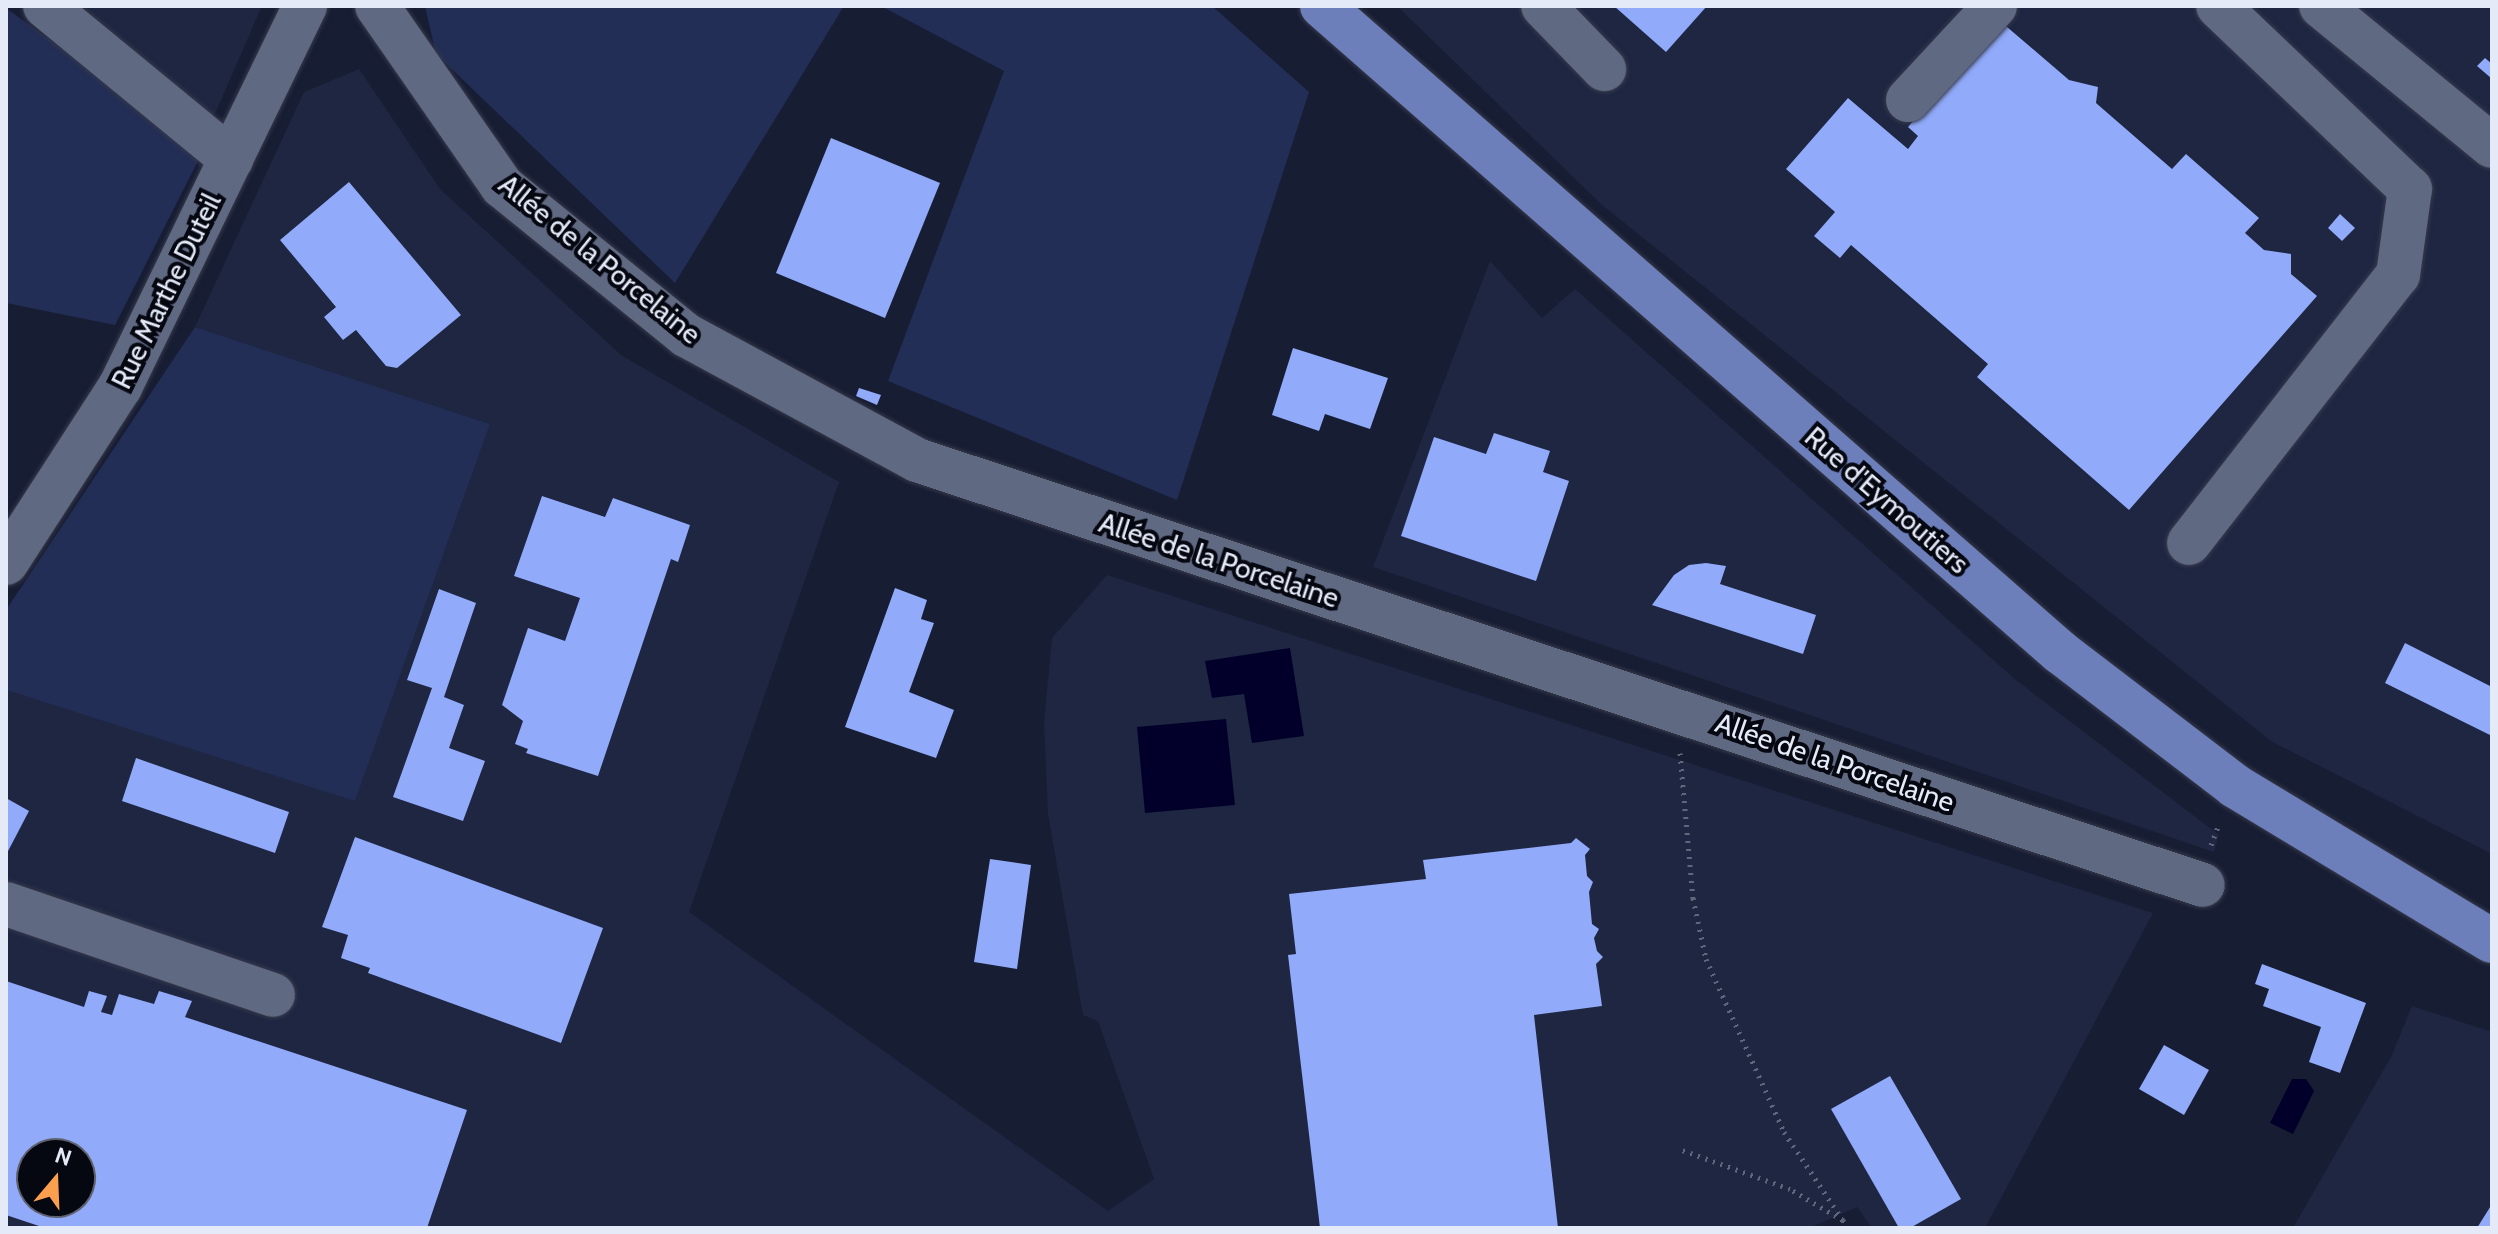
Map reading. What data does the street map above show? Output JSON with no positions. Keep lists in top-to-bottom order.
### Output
{
  "streets": {
    "main road": ["Rue d'Eymoutiers"],
    "street": ["Allée de la Porcelaine", "Rue Marthe Duteil"]
  },
  "north": "top"
}
